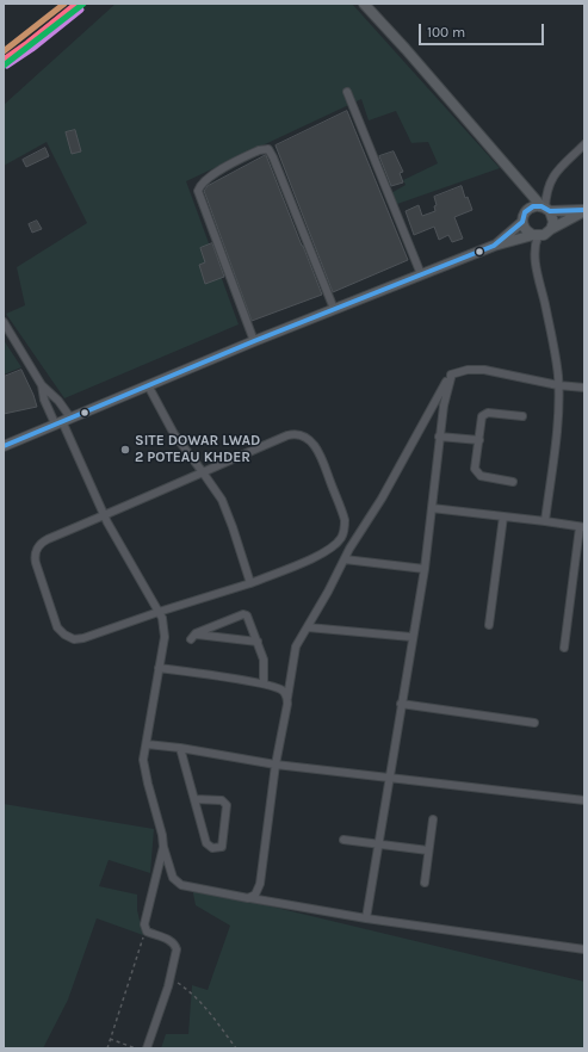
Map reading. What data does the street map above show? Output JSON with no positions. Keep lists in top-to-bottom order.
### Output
{
  "places": ["SITE DOWAR LWAD 2 POTEAU KHDER"],
  "scale_bar": "100 m"
}
